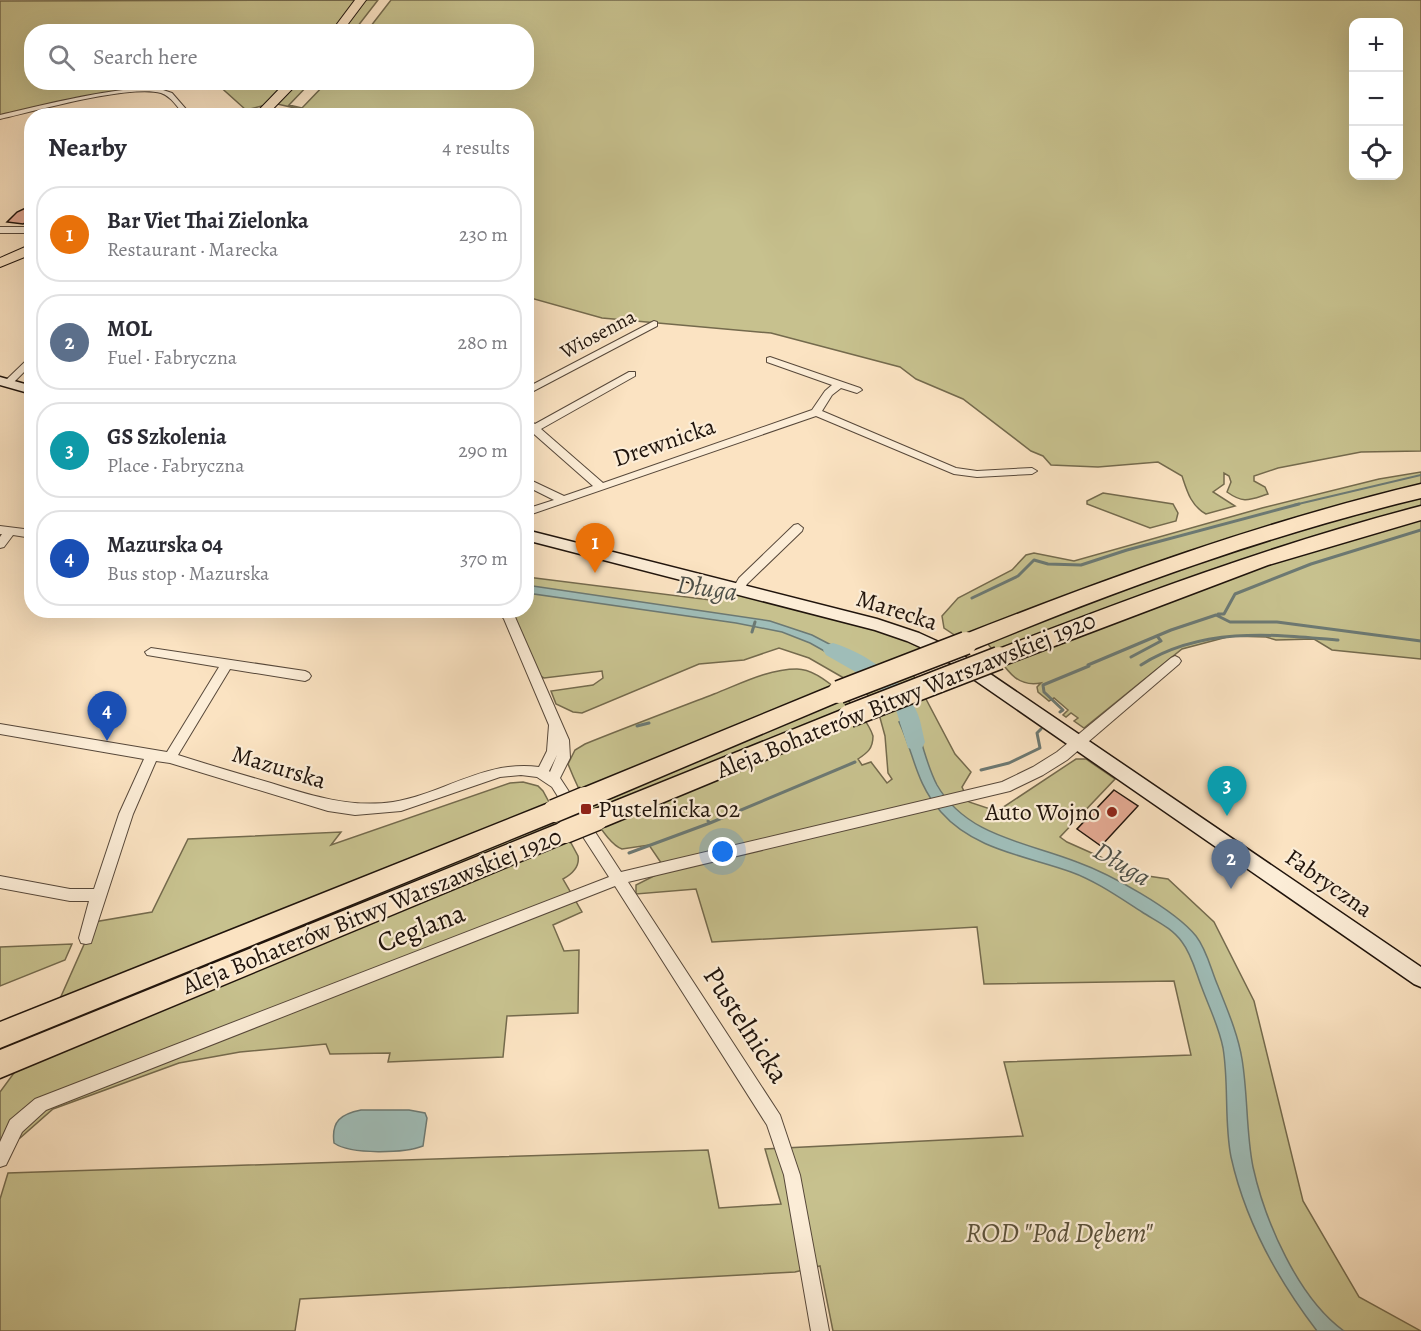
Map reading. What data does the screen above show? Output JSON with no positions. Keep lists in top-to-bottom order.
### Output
{
  "streets": {
    "highway": ["Aleja Bohaterów Bitwy Warszawskiej 1920"],
    "street": [
      "Wiosenna",
      "Drewnicka",
      "Marecka",
      "Mazurska",
      "Fabryczna",
      "Ceglana",
      "Pustelnicka"
    ]
  },
  "crossings": [
    ["Marecka", "Fabryczna"],
    ["Marecka", "Ceglana"],
    ["Mazurska", "Pustelnicka"],
    ["Ceglana", "Pustelnicka"]
  ],
  "water": ["Długa"],
  "parks": ["ROD \"Pod Dębem\""],
  "places": {
    "transit": ["Pustelnicka 02"],
    "other": ["Auto Wojno"]
  },
  "page": {
    "map_buttons": ["+", "−"],
    "search": "Search here",
    "heading": ["Nearby", "4 results"],
    "list": [
      {
        "mark": "1",
        "name": "Bar Viet Thai Zielonka",
        "note": "Restaurant · Marecka",
        "value": "230 m"
      },
      {
        "mark": "2",
        "name": "MOL",
        "note": "Fuel · Fabryczna",
        "value": "280 m"
      },
      {
        "mark": "3",
        "name": "GS Szkolenia",
        "note": "Place · Fabryczna",
        "value": "290 m"
      },
      {
        "mark": "4",
        "name": "Mazurska 04",
        "note": "Bus stop · Mazurska",
        "value": "370 m"
      }
    ],
    "pins": [
      "1",
      "4",
      "3",
      "2"
    ]
  }
}
